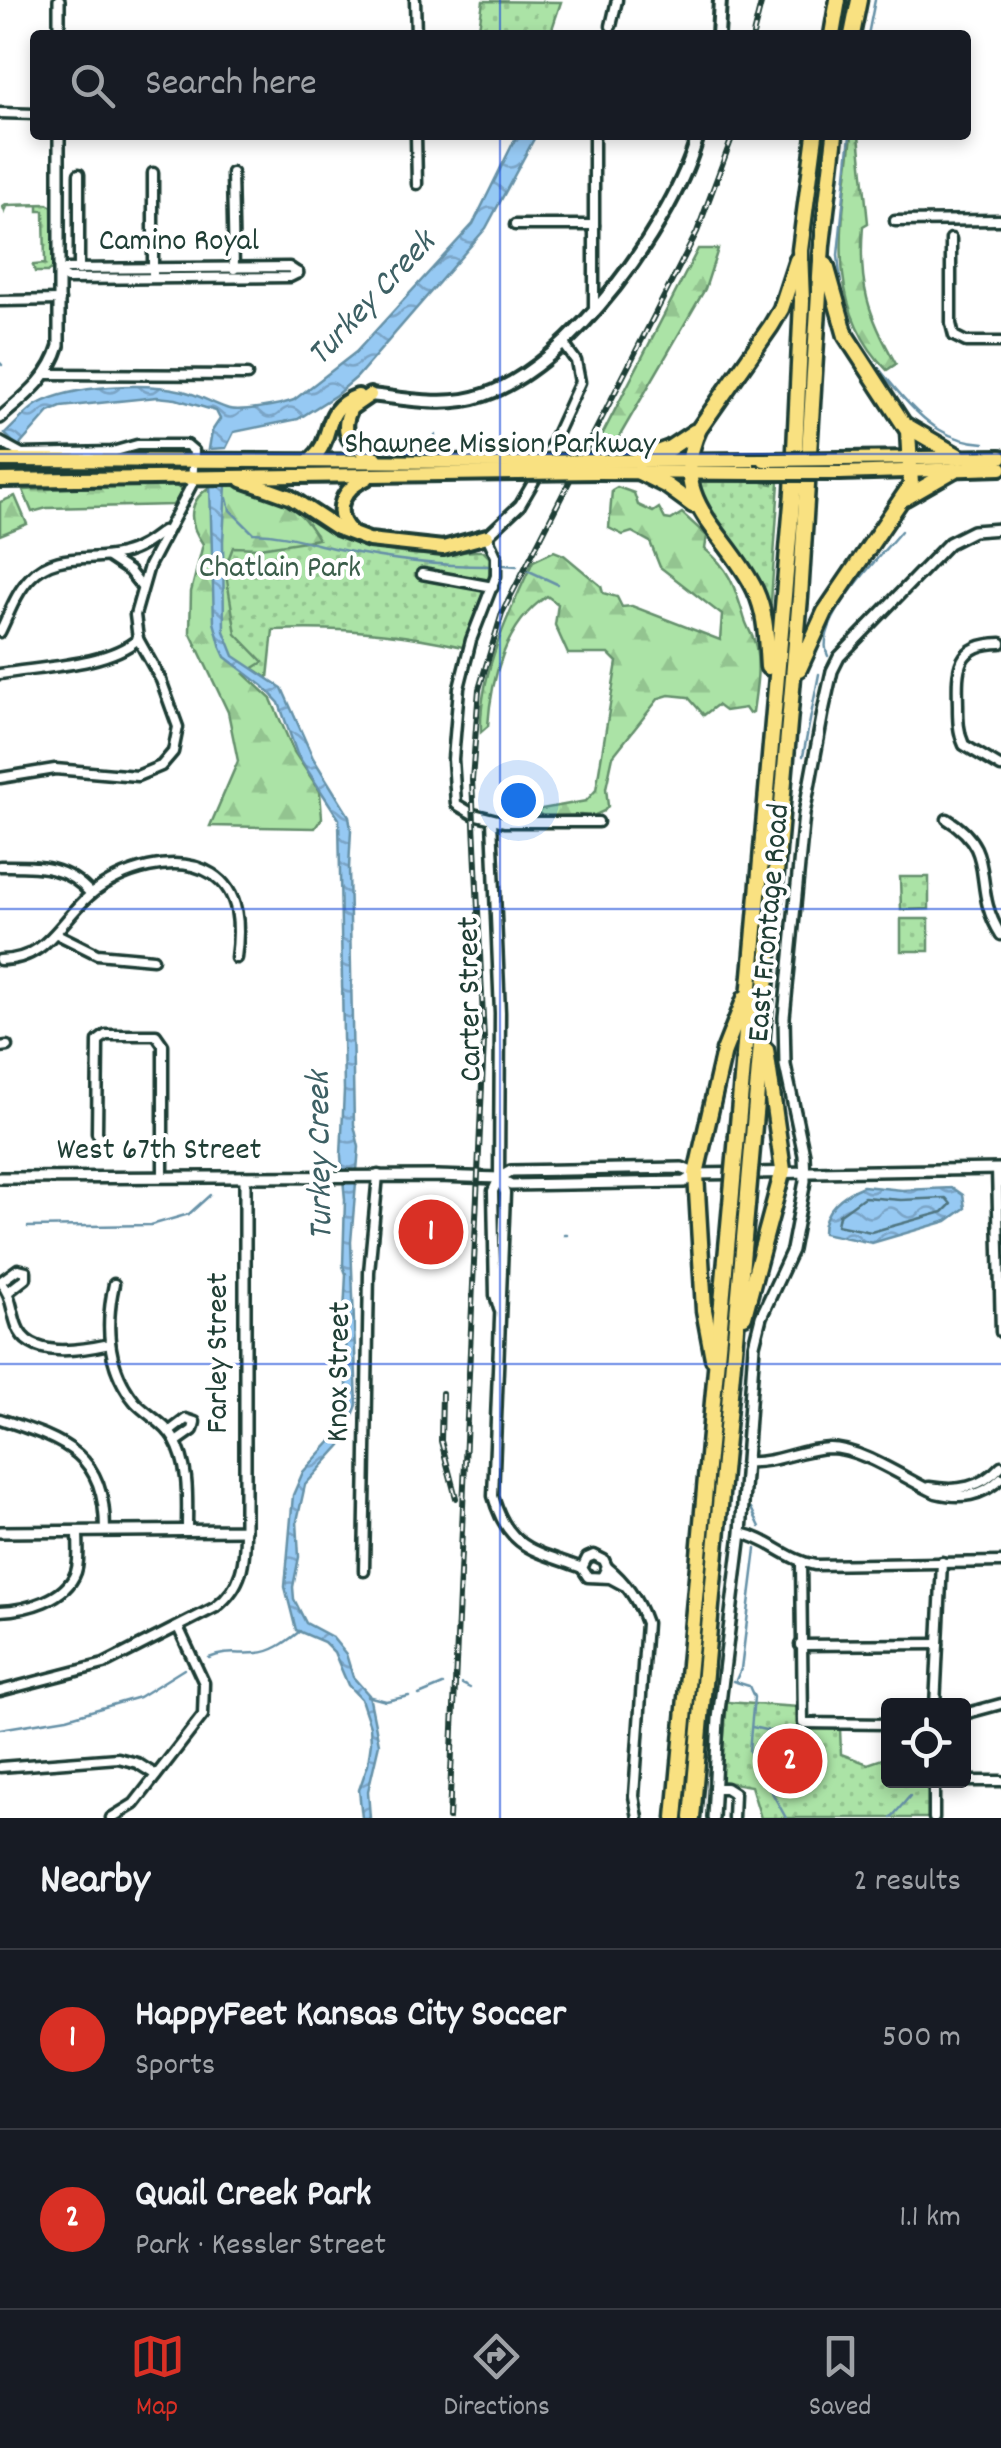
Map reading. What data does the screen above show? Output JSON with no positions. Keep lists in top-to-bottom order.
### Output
{
  "streets": {
    "highway": ["Shawnee Mission Parkway"],
    "street": [
      "Camino Royal",
      "East Frontage Road",
      "Carter Street",
      "West 67th Street",
      "Farley Street",
      "Knox Street"
    ]
  },
  "crossings": [
    ["East Frontage Road", "West 67th Street"],
    ["Carter Street", "West 67th Street"],
    ["West 67th Street", "Farley Street"],
    ["West 67th Street", "Knox Street"]
  ],
  "water": ["Turkey Creek"],
  "parks": ["Chatlain Park"],
  "page": {
    "search": "Search here",
    "pins": ["1", "2"],
    "heading": ["Nearby", "2 results"],
    "list": [
      {
        "mark": "1",
        "name": "HappyFeet Kansas City Soccer",
        "note": "Sports",
        "value": "500 m"
      },
      {
        "mark": "2",
        "name": "Quail Creek Park",
        "note": "Park · Kessler Street",
        "value": "1.1 km"
      }
    ],
    "nav": ["Map", "Directions", "Saved"]
  }
}
